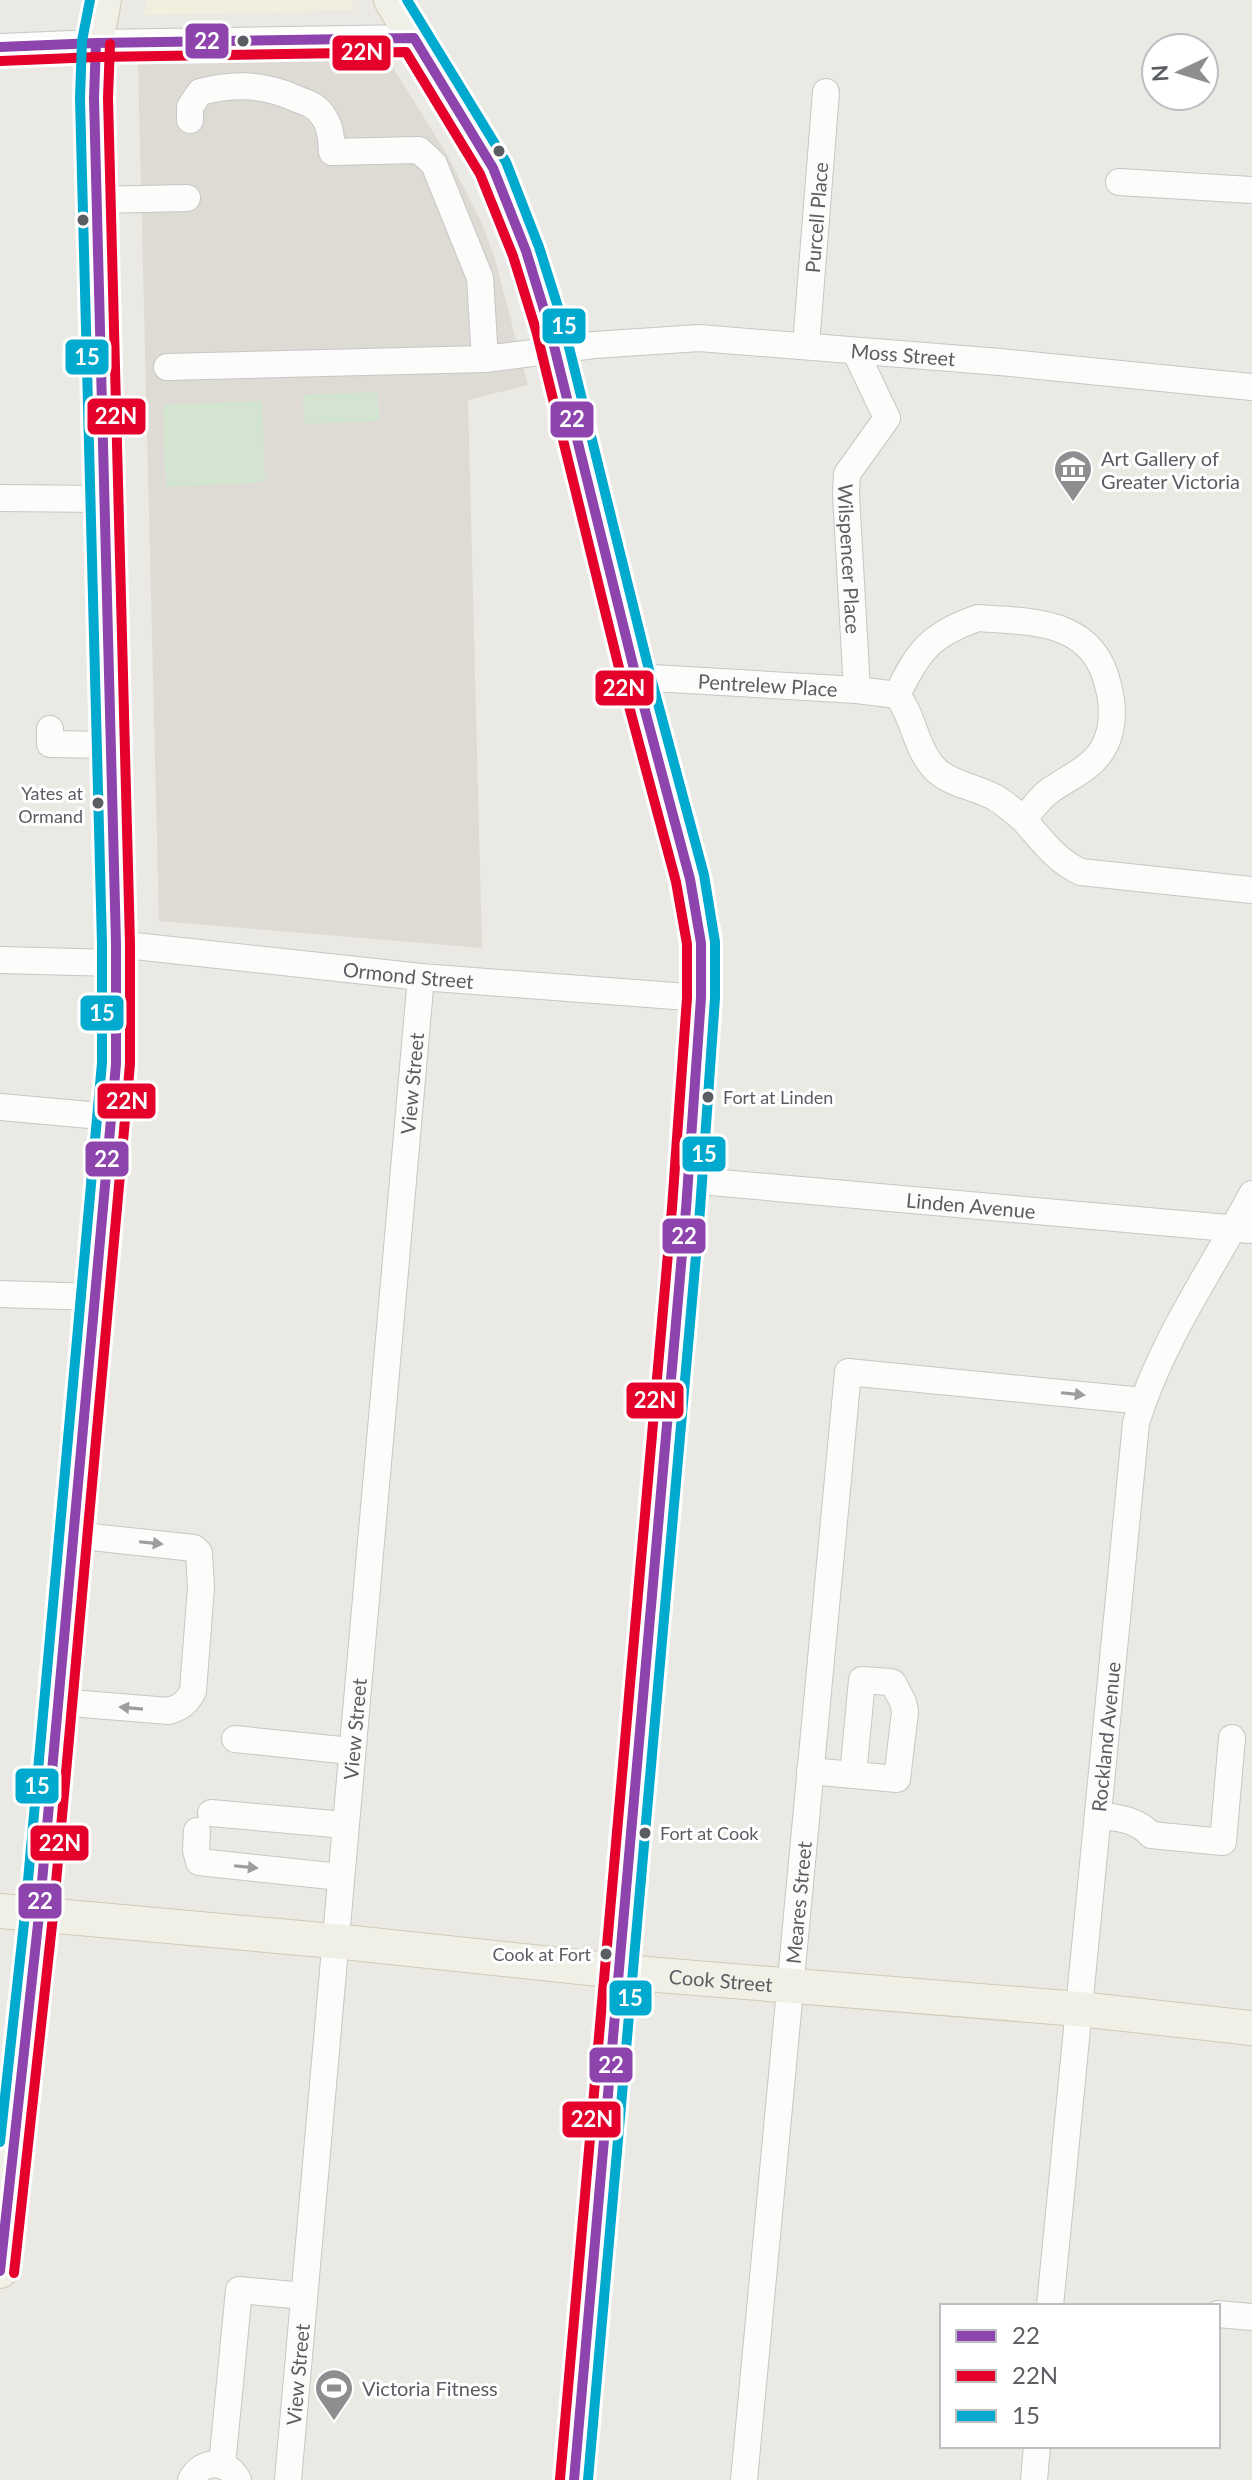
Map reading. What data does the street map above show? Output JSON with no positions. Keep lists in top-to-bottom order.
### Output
{
  "streets": {
    "main road": ["Cook Street"],
    "street": [
      "Purcell Place",
      "Moss Street",
      "Wilspencer Place",
      "Pentrelew Place",
      "Ormond Street",
      "View Street",
      "Linden Avenue",
      "Rockland Avenue",
      "Meares Street"
    ]
  },
  "crossings": [
    ["Purcell Place", "Moss Street"],
    ["Moss Street", "Wilspencer Place"],
    ["Wilspencer Place", "Pentrelew Place"],
    ["Ormond Street", "View Street"],
    ["View Street", "Cook Street"],
    ["Linden Avenue", "Rockland Avenue"],
    ["Rockland Avenue", "Meares Street"],
    ["Rockland Avenue", "Cook Street"],
    ["Meares Street", "Cook Street"]
  ],
  "places": {
    "museum": ["Art Gallery of Greater Victoria"],
    "other": [
      "Yates at Ormand",
      "Fort at Linden",
      "Fort at Cook",
      "Cook at Fort"
    ],
    "sports": ["Victoria Fitness"]
  },
  "lines": ["transit line 15", "transit line 22", "transit line 22N"],
  "legend": ["22", "22N", "15"],
  "north": "left"
}
